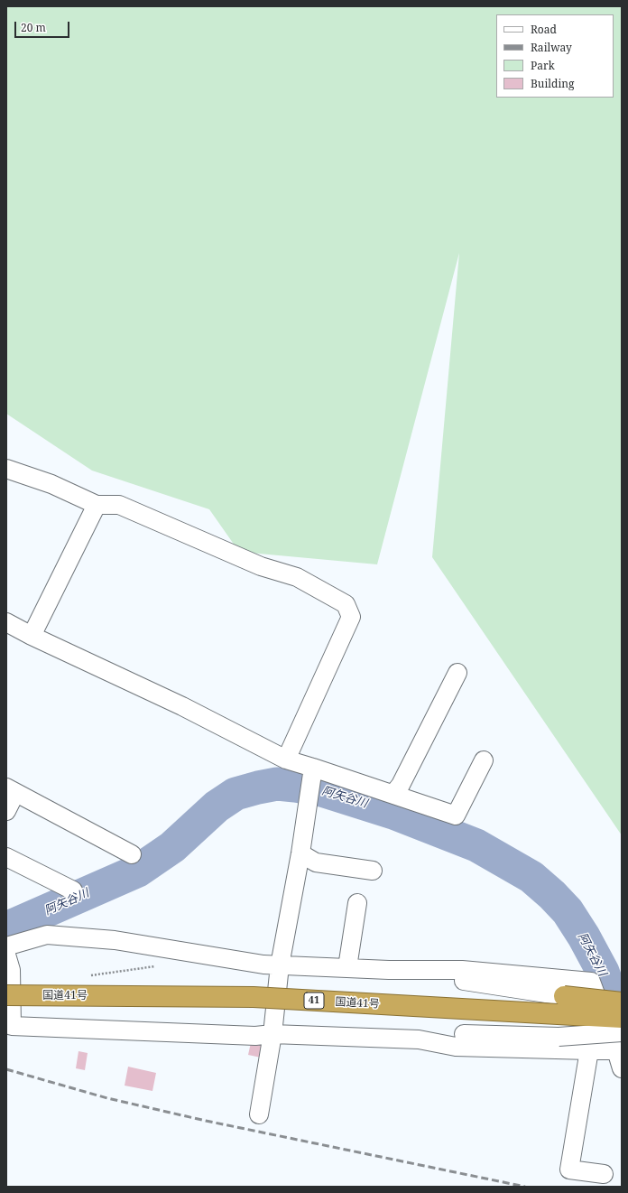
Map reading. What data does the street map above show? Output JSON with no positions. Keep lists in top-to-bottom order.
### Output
{
  "streets": {
    "highway": ["国道41号", "41"]
  },
  "water": ["阿矢谷川"],
  "legend": [
    "Road",
    "Railway",
    "Park",
    "Building"
  ],
  "scale_bar": "20 m"
}
